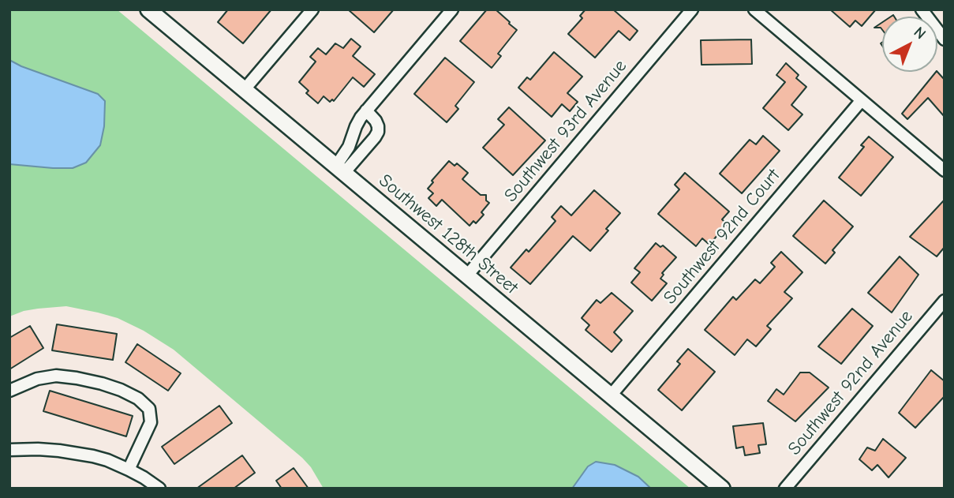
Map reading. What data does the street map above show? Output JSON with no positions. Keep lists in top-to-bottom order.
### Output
{
  "streets": {
    "street": [
      "Southwest 93rd Avenue",
      "Southwest 128th Street",
      "Southwest 92nd Court",
      "Southwest 92nd Avenue"
    ]
  },
  "crossings": [
    ["Southwest 93rd Avenue", "Southwest 128th Street"],
    ["Southwest 128th Street", "Southwest 92nd Court"]
  ],
  "north": "top right"
}
